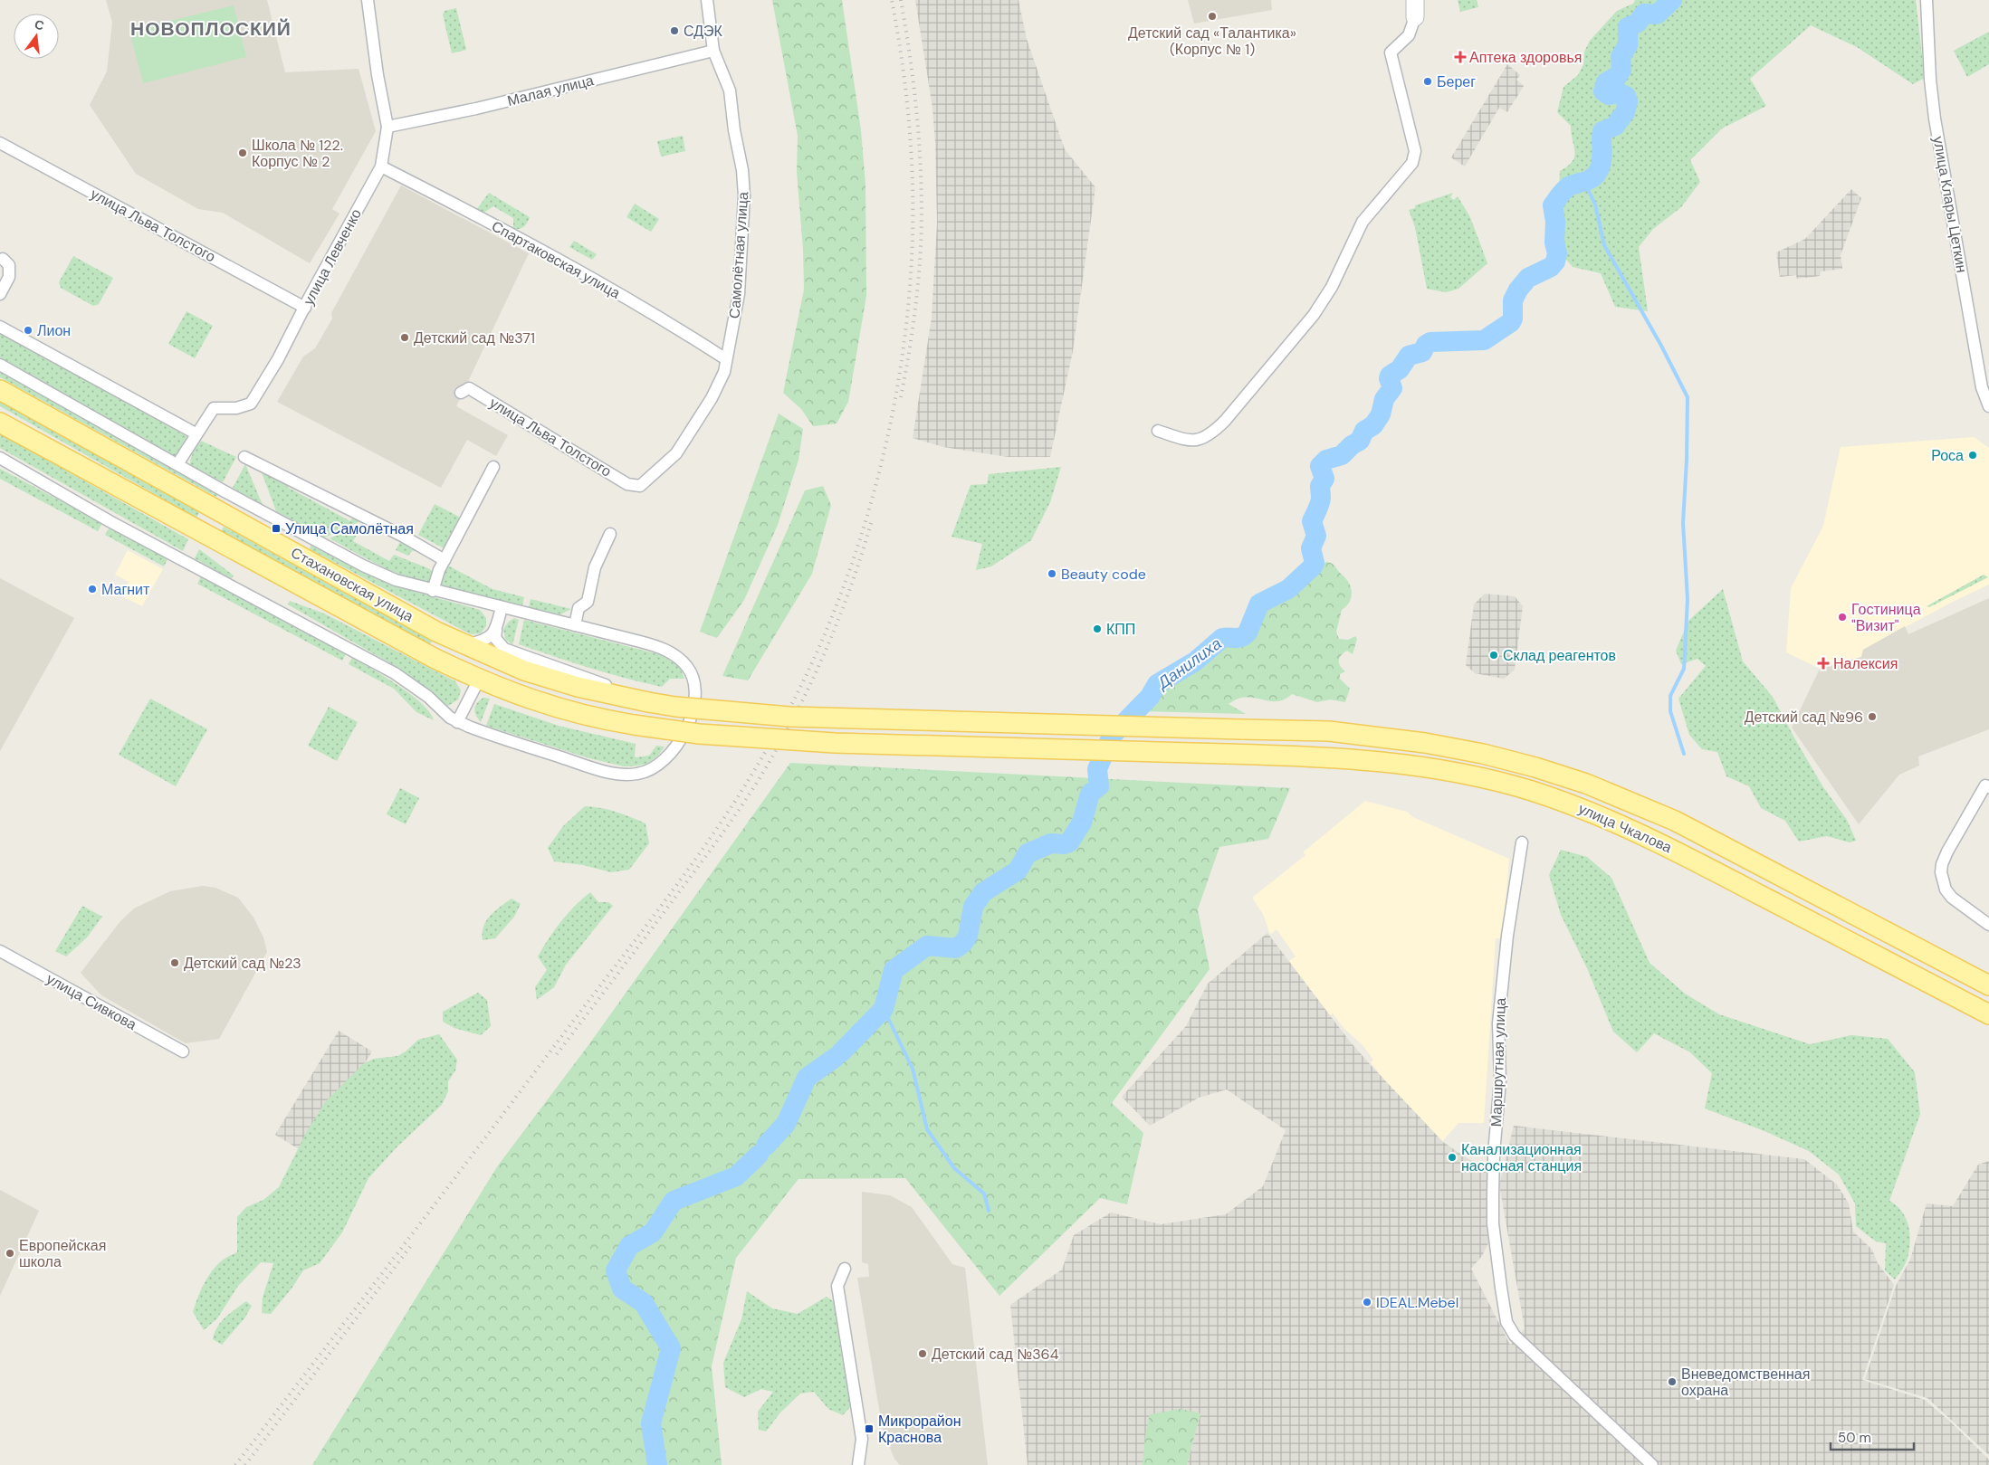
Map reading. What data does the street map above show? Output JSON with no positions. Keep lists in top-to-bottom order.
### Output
{
  "streets": {
    "main road": ["Стахановская улица", "улица Чкалова"],
    "street": [
      "Малая улица",
      "улица Клары Цеткин",
      "улица Льва Толстого",
      "Самолётная улица",
      "улица Левченко",
      "Спартаковская улица",
      "улица Сивкова",
      "Маршрутная улица"
    ]
  },
  "crossings": [
    ["Малая улица", "Самолётная улица"],
    ["Малая улица", "улица Левченко"],
    ["улица Льва Толстого", "Самолётная улица"],
    ["улица Льва Толстого", "улица Левченко"],
    ["Самолётная улица", "Спартаковская улица"],
    ["улица Левченко", "Спартаковская улица"],
    ["Стахановская улица", "улица Чкалова"]
  ],
  "districts": ["НОВОПЛОСКИЙ"],
  "water": ["Данилиха"],
  "places": {
    "other": [
      "Детский сад «Талантика» (Корпус № 1)",
      "СДЭК",
      "Берег",
      "Школа № 122. Корпус № 2",
      "Лион",
      "Детский сад №371",
      "Роса",
      "Beauty code",
      "Магнит",
      "Гостиница \"Визит\"",
      "КПП",
      "Склад реагентов",
      "Детский сад №96",
      "Детский сад №23",
      "Канализационная насосная станция",
      "Европейская школа",
      "IDEAL.Mebel",
      "Детский сад №364",
      "Вневедомственная охрана"
    ],
    "health": ["Аптека здоровья", "Налексия"],
    "transit": ["Улица Самолётная", "Микрорайон Краснова"]
  },
  "scale_bar": "50 m",
  "north": "top"
}
